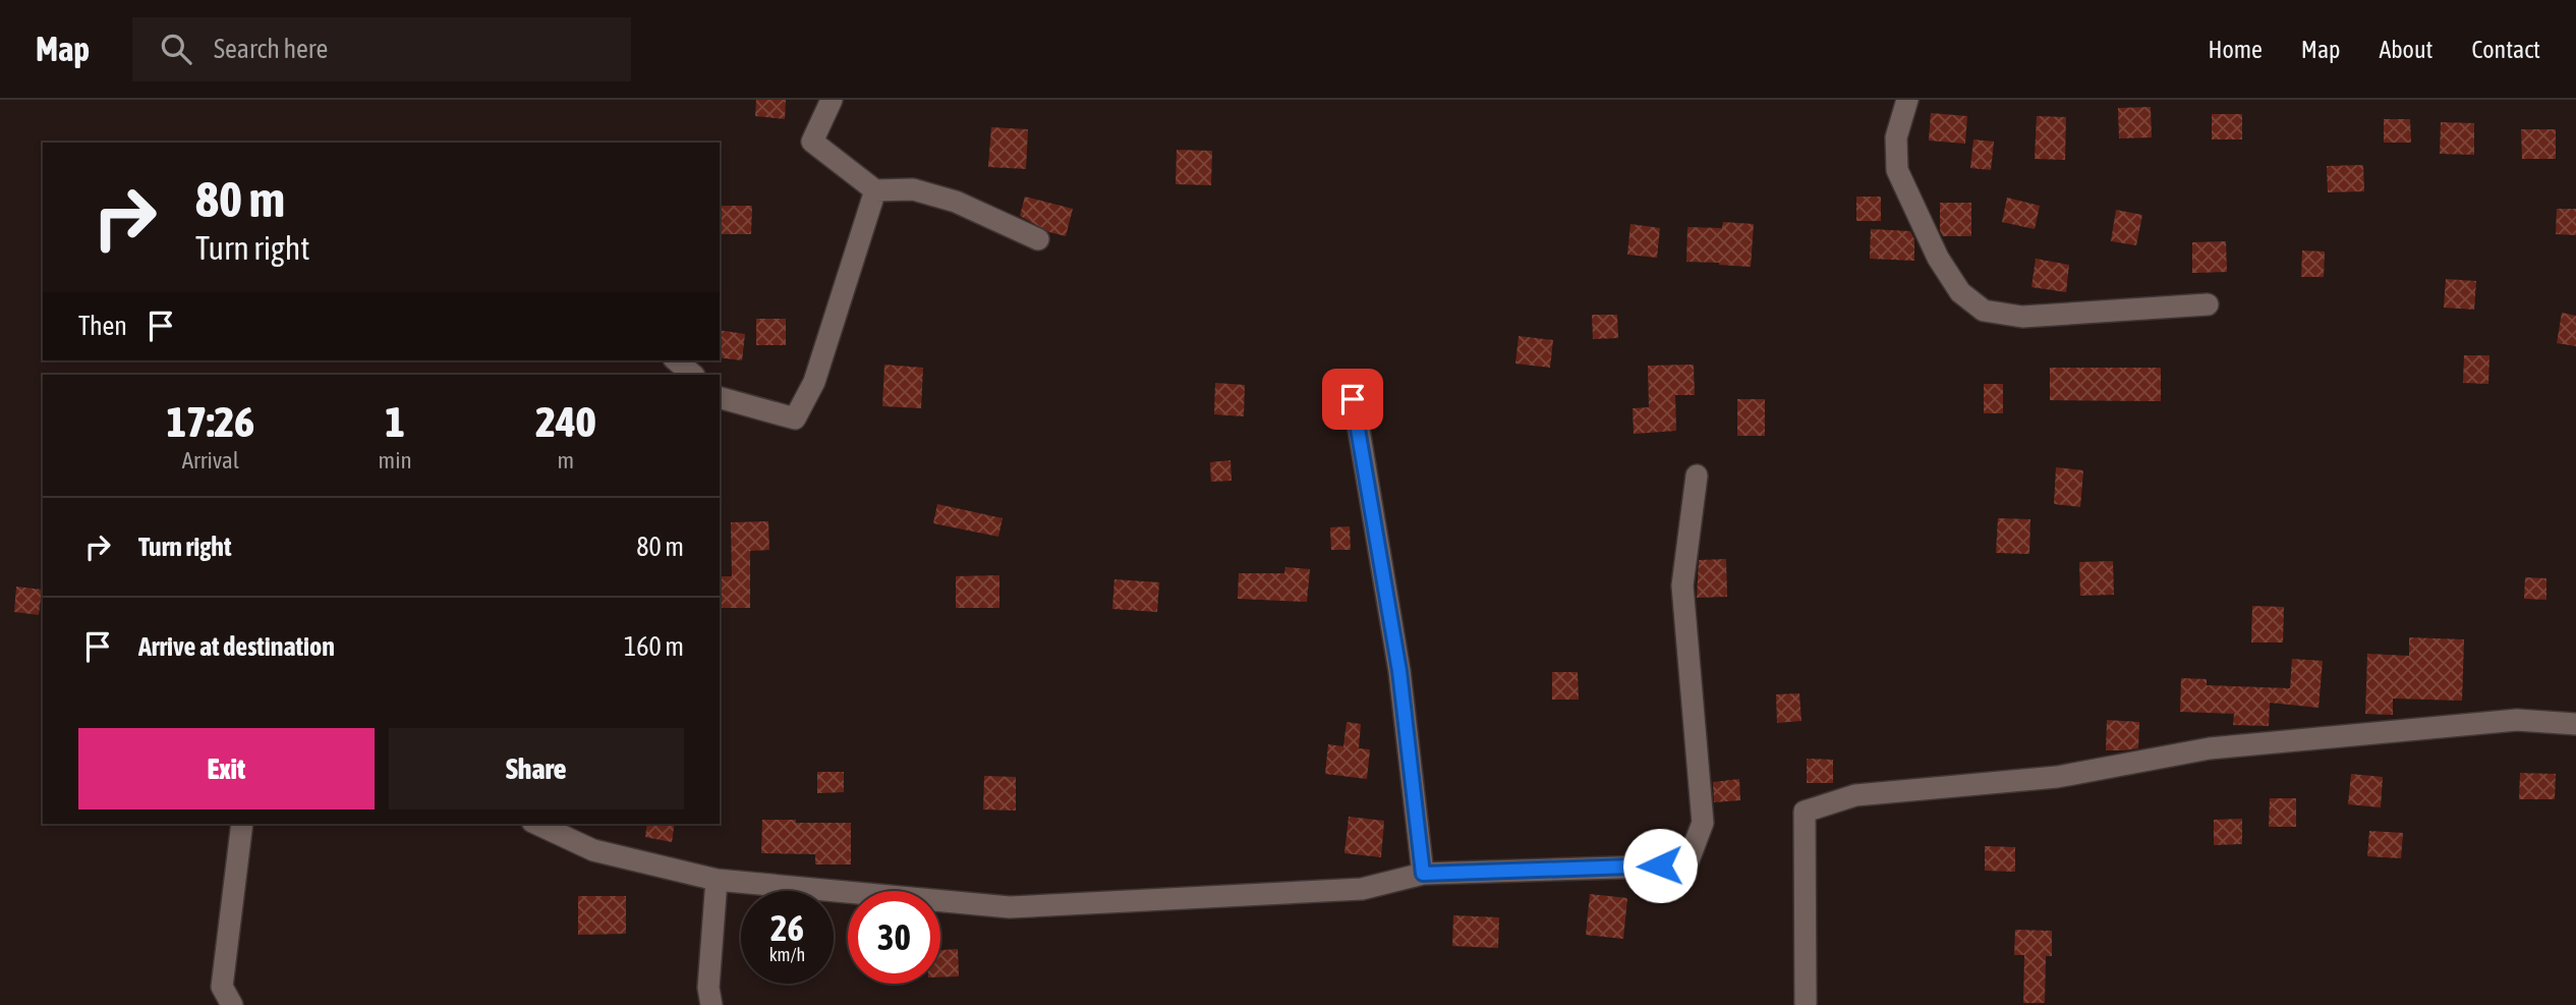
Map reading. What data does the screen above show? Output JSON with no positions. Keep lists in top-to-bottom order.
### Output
{
  "page": {
    "header": "Map",
    "search": "Search here",
    "nav": [
      "Home",
      "Map",
      "About",
      "Contact"
    ],
    "turn": ["80 m", "Turn right"],
    "then": "Then",
    "eta": [
      "17:26",
      "Arrival",
      "1",
      "min",
      "240",
      "m"
    ],
    "list": [
      {
        "name": "Turn right",
        "value": "80 m"
      },
      {
        "name": "Arrive at destination",
        "value": "160 m"
      }
    ],
    "buttons": ["Exit", "Share"],
    "speed": "26 km/h",
    "limit": "30"
  }
}
